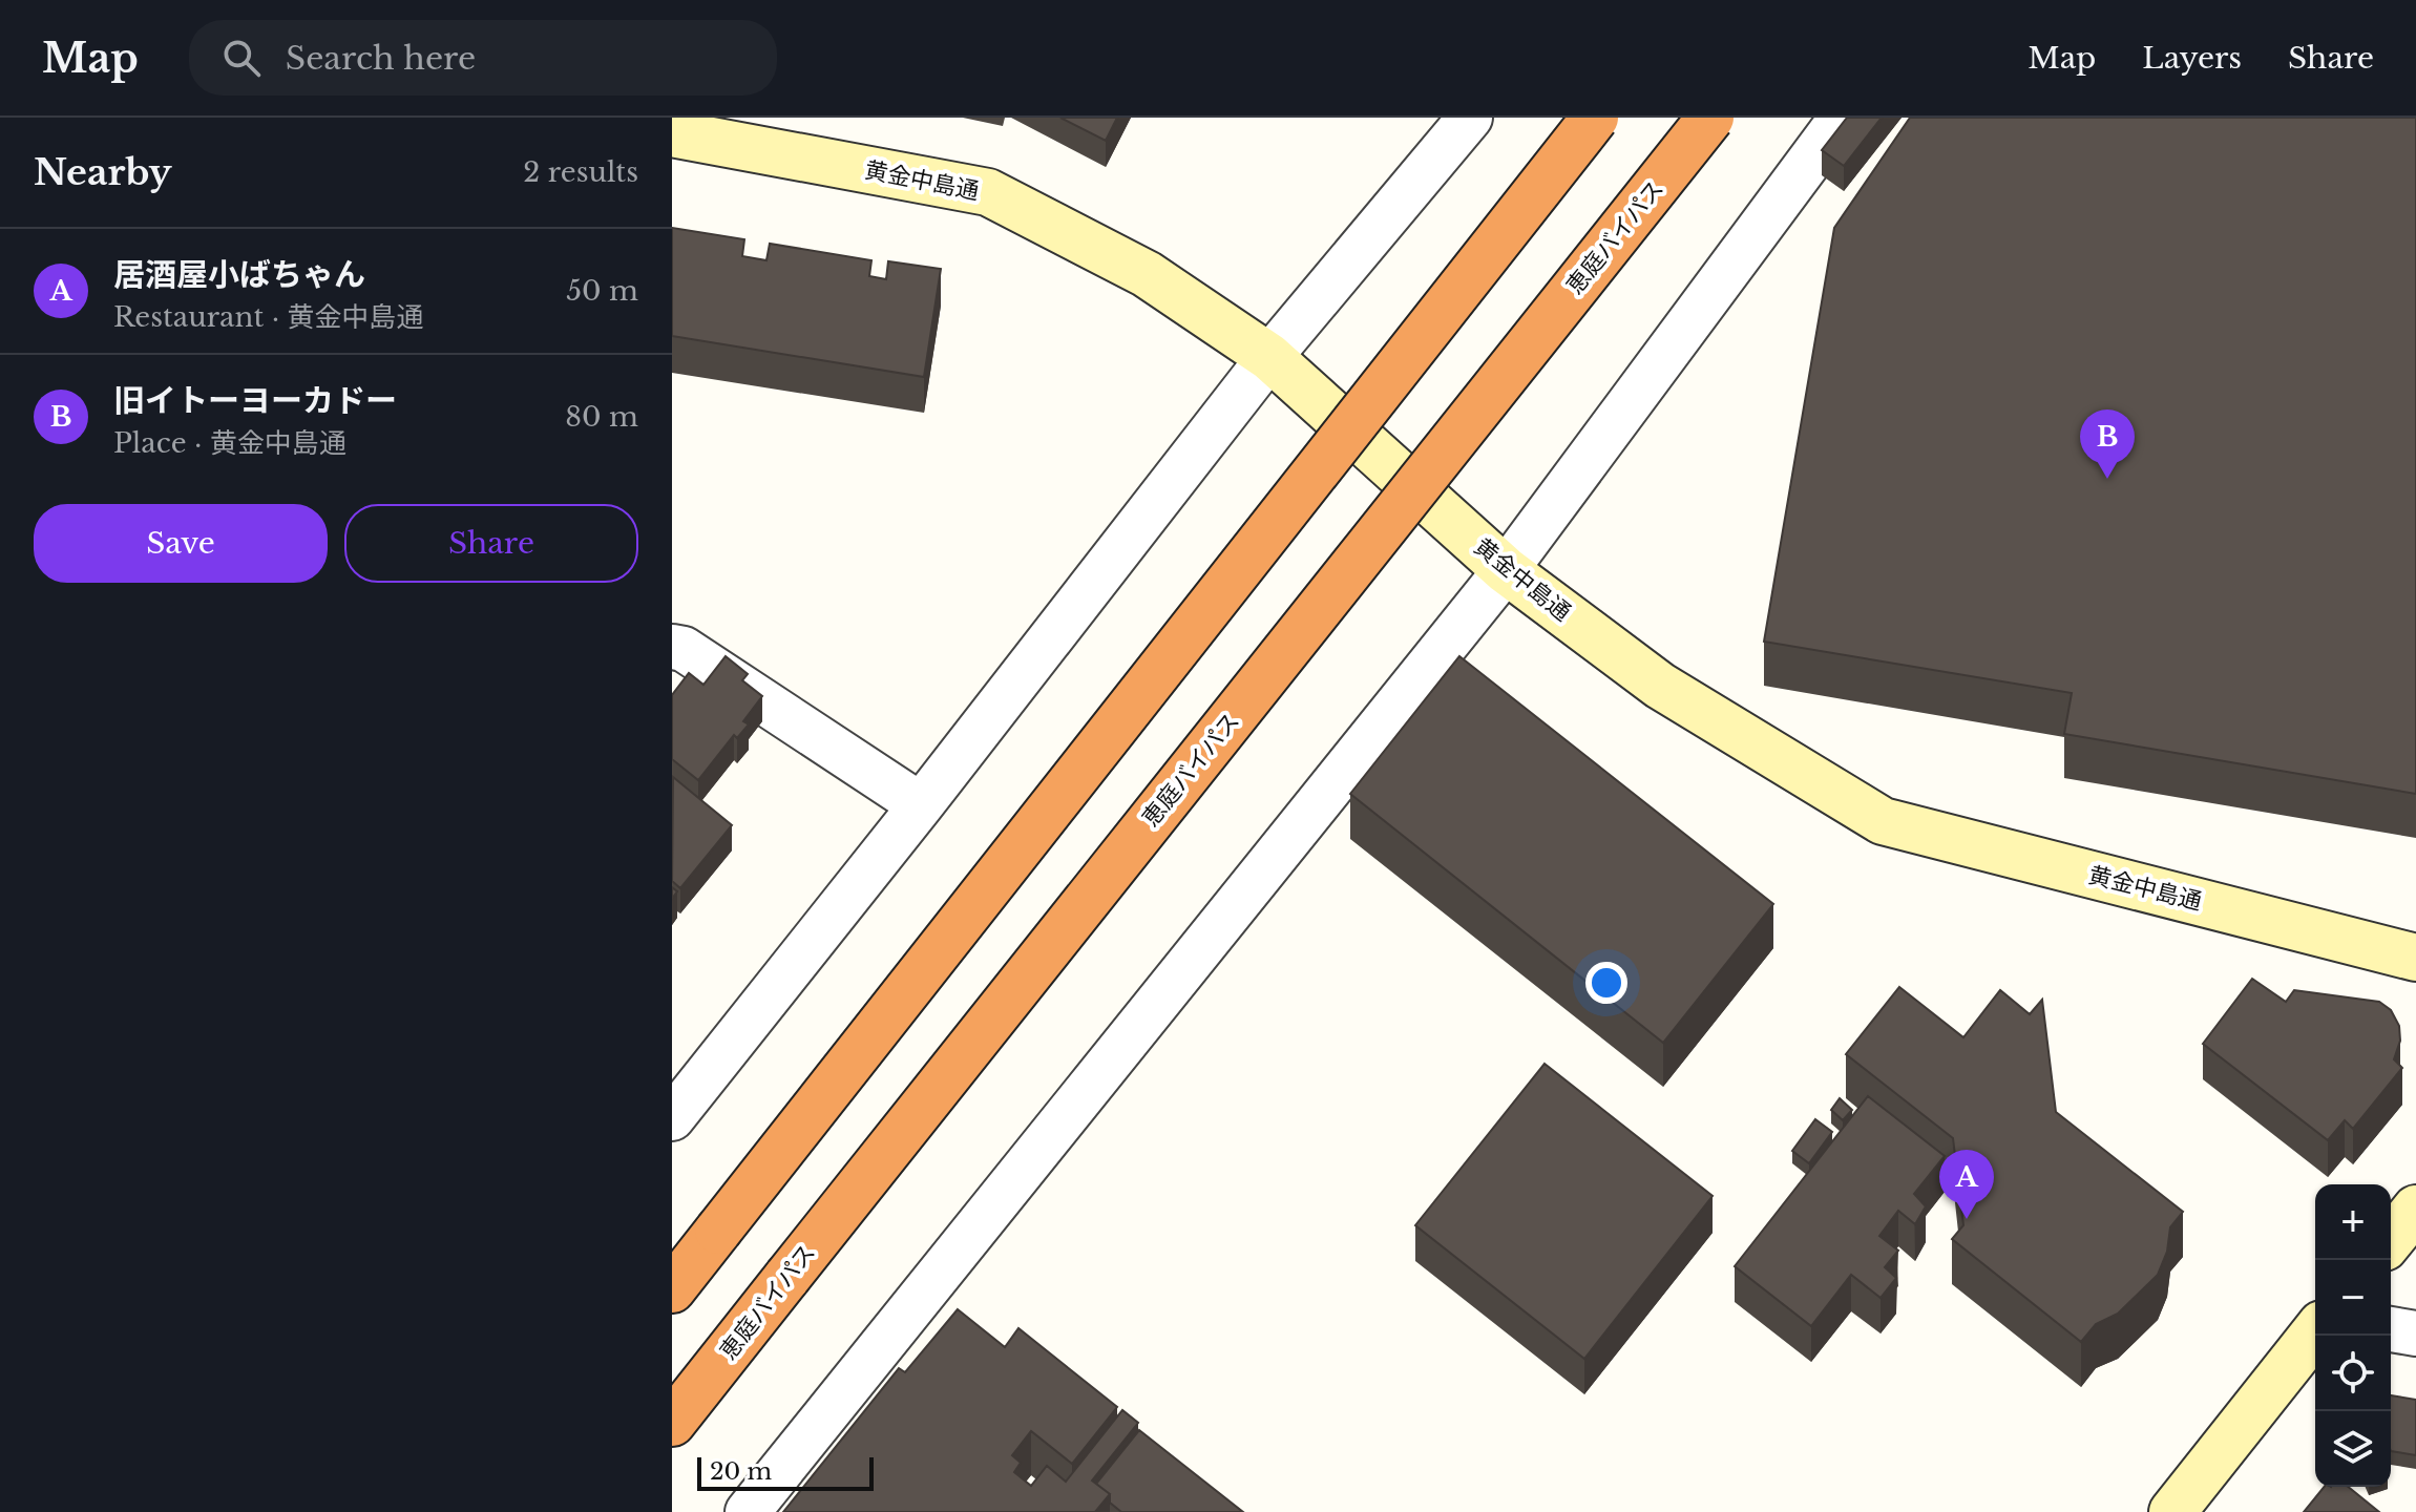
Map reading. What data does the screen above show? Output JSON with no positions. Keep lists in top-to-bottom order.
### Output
{
  "streets": {
    "highway": ["恵庭バイパス"],
    "street": ["黄金中島通"]
  },
  "scale_bar": "20 m",
  "page": {
    "header": "Map",
    "search": "Search here",
    "nav": ["Map", "Layers", "Share"],
    "heading": ["Nearby", "2 results"],
    "list": [
      {
        "mark": "A",
        "name": "居酒屋小ばちゃん",
        "note": "Restaurant · 黄金中島通",
        "value": "50 m"
      },
      {
        "mark": "B",
        "name": "旧イトーヨーカドー",
        "note": "Place · 黄金中島通",
        "value": "80 m"
      }
    ],
    "pins": ["B", "A"],
    "buttons": ["Save", "Share"],
    "map_buttons": ["+", "−"],
    "scale": "20 m"
  }
}
